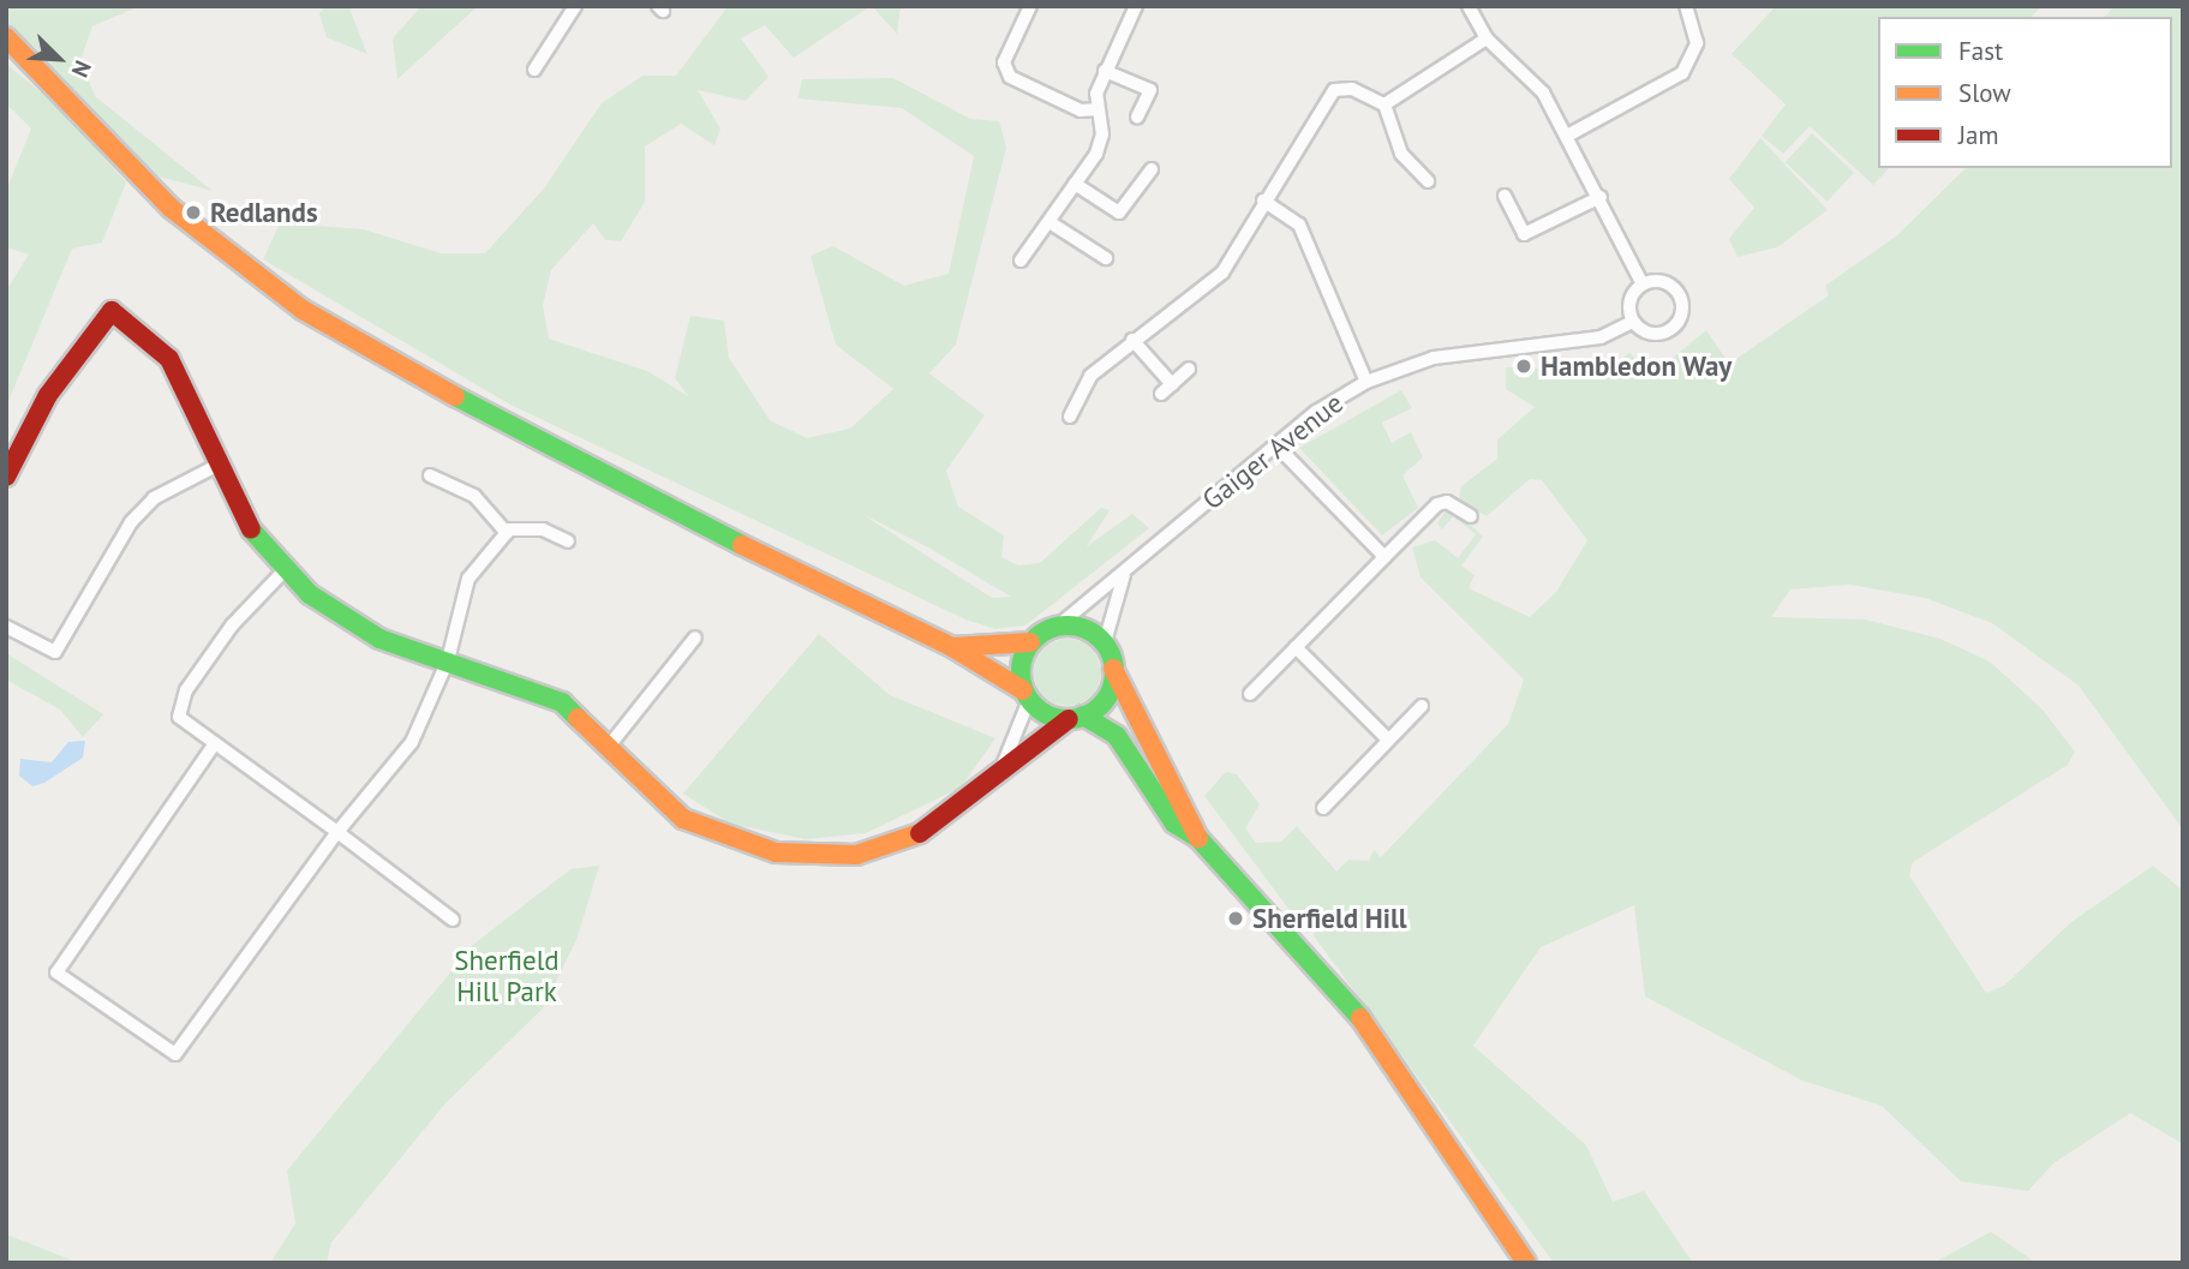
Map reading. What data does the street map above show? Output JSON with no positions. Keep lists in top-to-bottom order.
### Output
{
  "streets": {
    "street": ["Gaiger Avenue"]
  },
  "parks": ["Sherfield Hill Park"],
  "places": ["Redlands", "Hambledon Way", "Sherfield Hill"],
  "legend": ["Fast", "Slow", "Jam"],
  "north": "bottom right"
}
